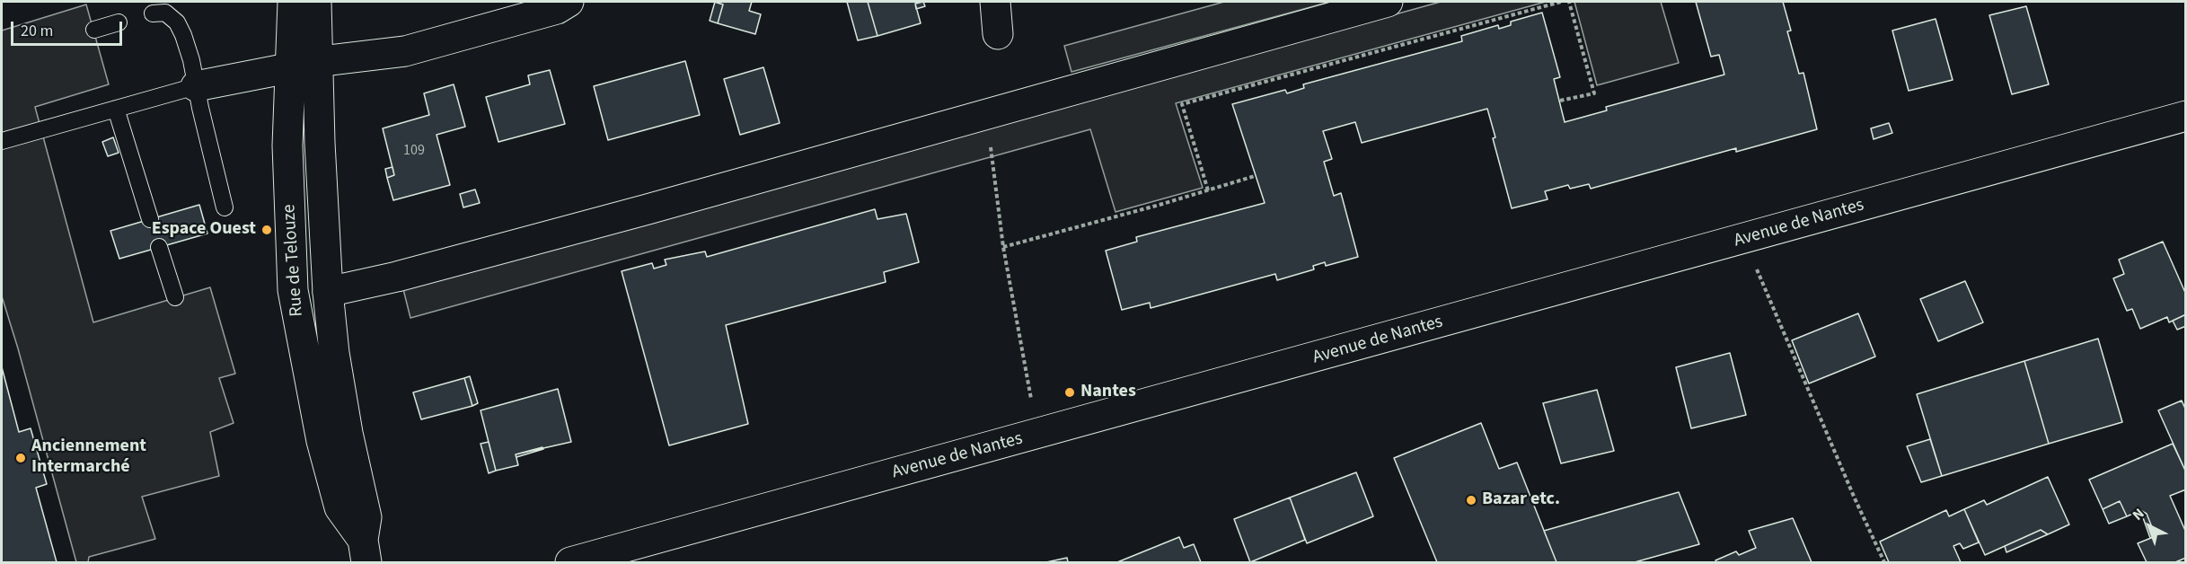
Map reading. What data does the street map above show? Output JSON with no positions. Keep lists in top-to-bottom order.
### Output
{
  "streets": {
    "street": ["Avenue de Nantes", "Rue de Telouze"]
  },
  "places": [
    "Espace Ouest",
    "Nantes",
    "Anciennement Intermarché",
    "Bazar etc."
  ],
  "house_numbers": ["109"],
  "scale_bar": "20 m",
  "north": "top left"
}
